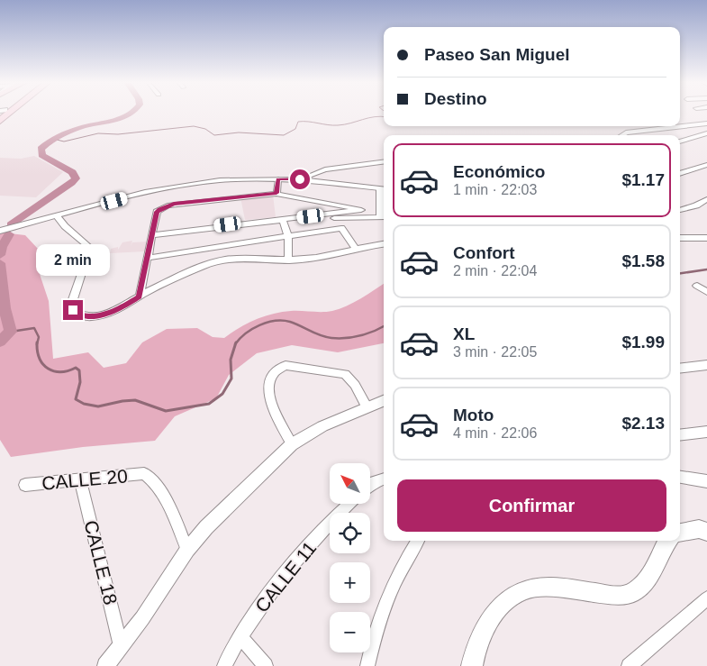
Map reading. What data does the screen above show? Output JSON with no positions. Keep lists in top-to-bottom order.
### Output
{
  "streets": {
    "street": ["CALLE 20", "CALLE 18", "CALLE 11"]
  },
  "crossings": [
    ["CALLE 20", "CALLE 18"]
  ],
  "north": "top left",
  "page": {
    "banner": ["Paseo San Miguel", "Destino"],
    "list": [
      {
        "name": "Económico",
        "note": "1 min · 22:03",
        "value": "$1.17"
      },
      {
        "name": "Confort",
        "note": "2 min · 22:04",
        "value": "$1.58"
      },
      {
        "name": "XL",
        "note": "3 min · 22:05",
        "value": "$1.99"
      },
      {
        "name": "Moto",
        "note": "4 min · 22:06",
        "value": "$2.13"
      }
    ],
    "bubble": "2 min",
    "map_buttons": ["+", "−"],
    "buttons": "Confirmar"
  }
}
